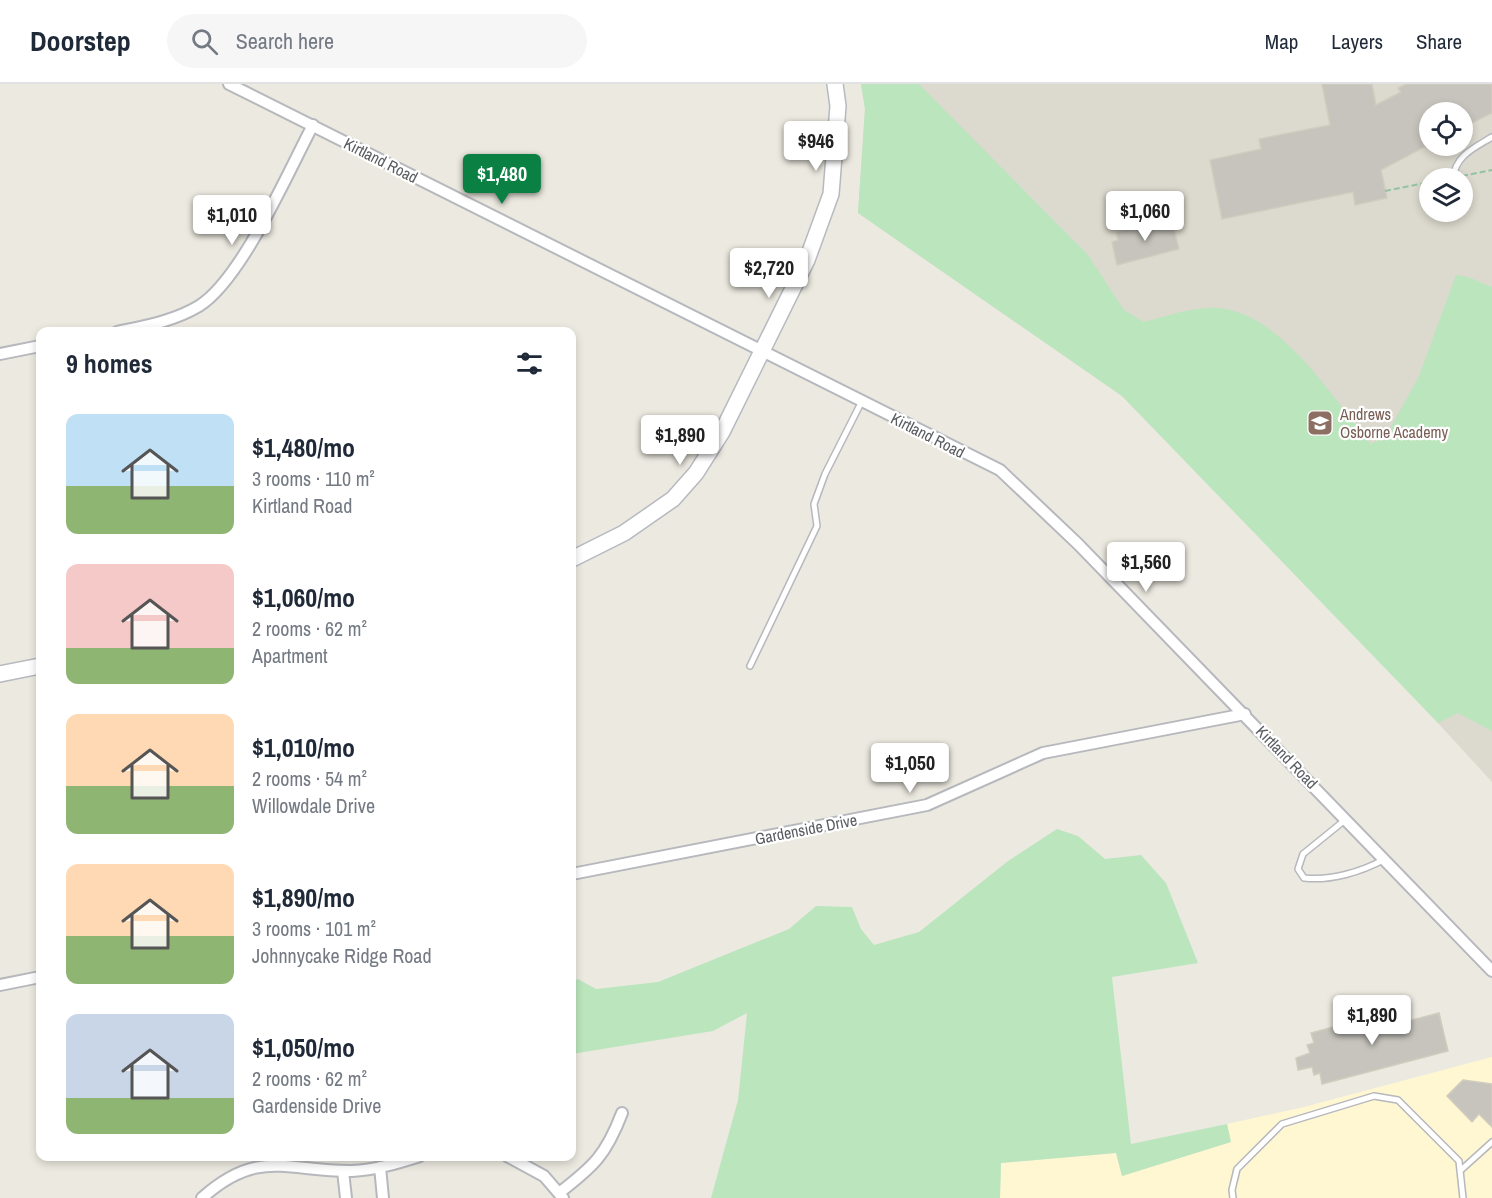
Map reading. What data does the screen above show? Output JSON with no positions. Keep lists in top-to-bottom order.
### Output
{
  "streets": {
    "street": ["Kirtland Road", "Gardenside Drive"]
  },
  "crossings": [
    ["Kirtland Road", "Gardenside Drive"]
  ],
  "places": {
    "school or university": ["Andrews Osborne Academy"]
  },
  "page": {
    "header": "Doorstep",
    "search": "Search here",
    "nav": ["Map", "Layers", "Share"],
    "price": [
      "$946",
      "$1,480",
      "$1,060",
      "$1,010",
      "$2,720",
      "$1,890",
      "$1,560",
      "$1,050",
      "$1,890"
    ],
    "heading": "9 homes",
    "list": [
      {
        "name": "$1,480/mo",
        "note": "3 rooms · 110 m² · Kirtland Road"
      },
      {
        "name": "$1,060/mo",
        "note": "2 rooms · 62 m² · Apartment"
      },
      {
        "name": "$1,010/mo",
        "note": "2 rooms · 54 m² · Willowdale Drive"
      },
      {
        "name": "$1,890/mo",
        "note": "3 rooms · 101 m² · Johnnycake Ridge Road"
      },
      {
        "name": "$1,050/mo",
        "note": "2 rooms · 62 m² · Gardenside Drive"
      }
    ]
  }
}
